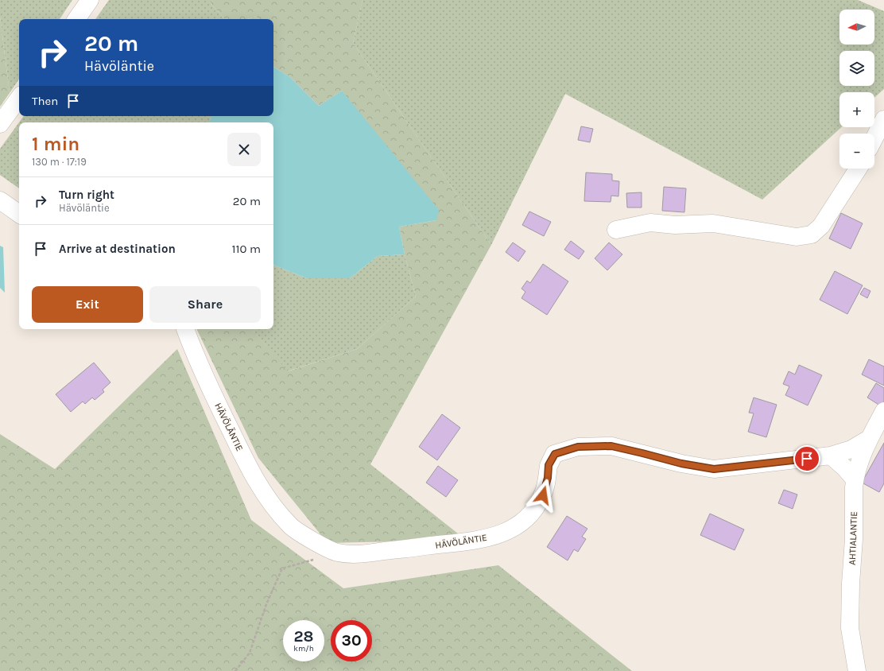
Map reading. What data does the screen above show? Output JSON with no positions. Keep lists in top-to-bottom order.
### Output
{
  "streets": {
    "street": ["HÄVÖLÄNTIE", "AHTIALANTIE"]
  },
  "crossings": [
    ["HÄVÖLÄNTIE", "AHTIALANTIE"]
  ],
  "north": "left",
  "page": {
    "map_buttons": ["+", "−"],
    "turn": ["20 m", "Hävöläntie"],
    "then": "Then",
    "heading": ["1 min", "130 m · 17:19"],
    "list": [
      {
        "name": "Turn right",
        "note": "Hävöläntie",
        "value": "20 m"
      },
      {
        "name": "Arrive at destination",
        "value": "110 m"
      }
    ],
    "buttons": ["Exit", "Share"],
    "speed": "28 km/h",
    "limit": "30"
  }
}
